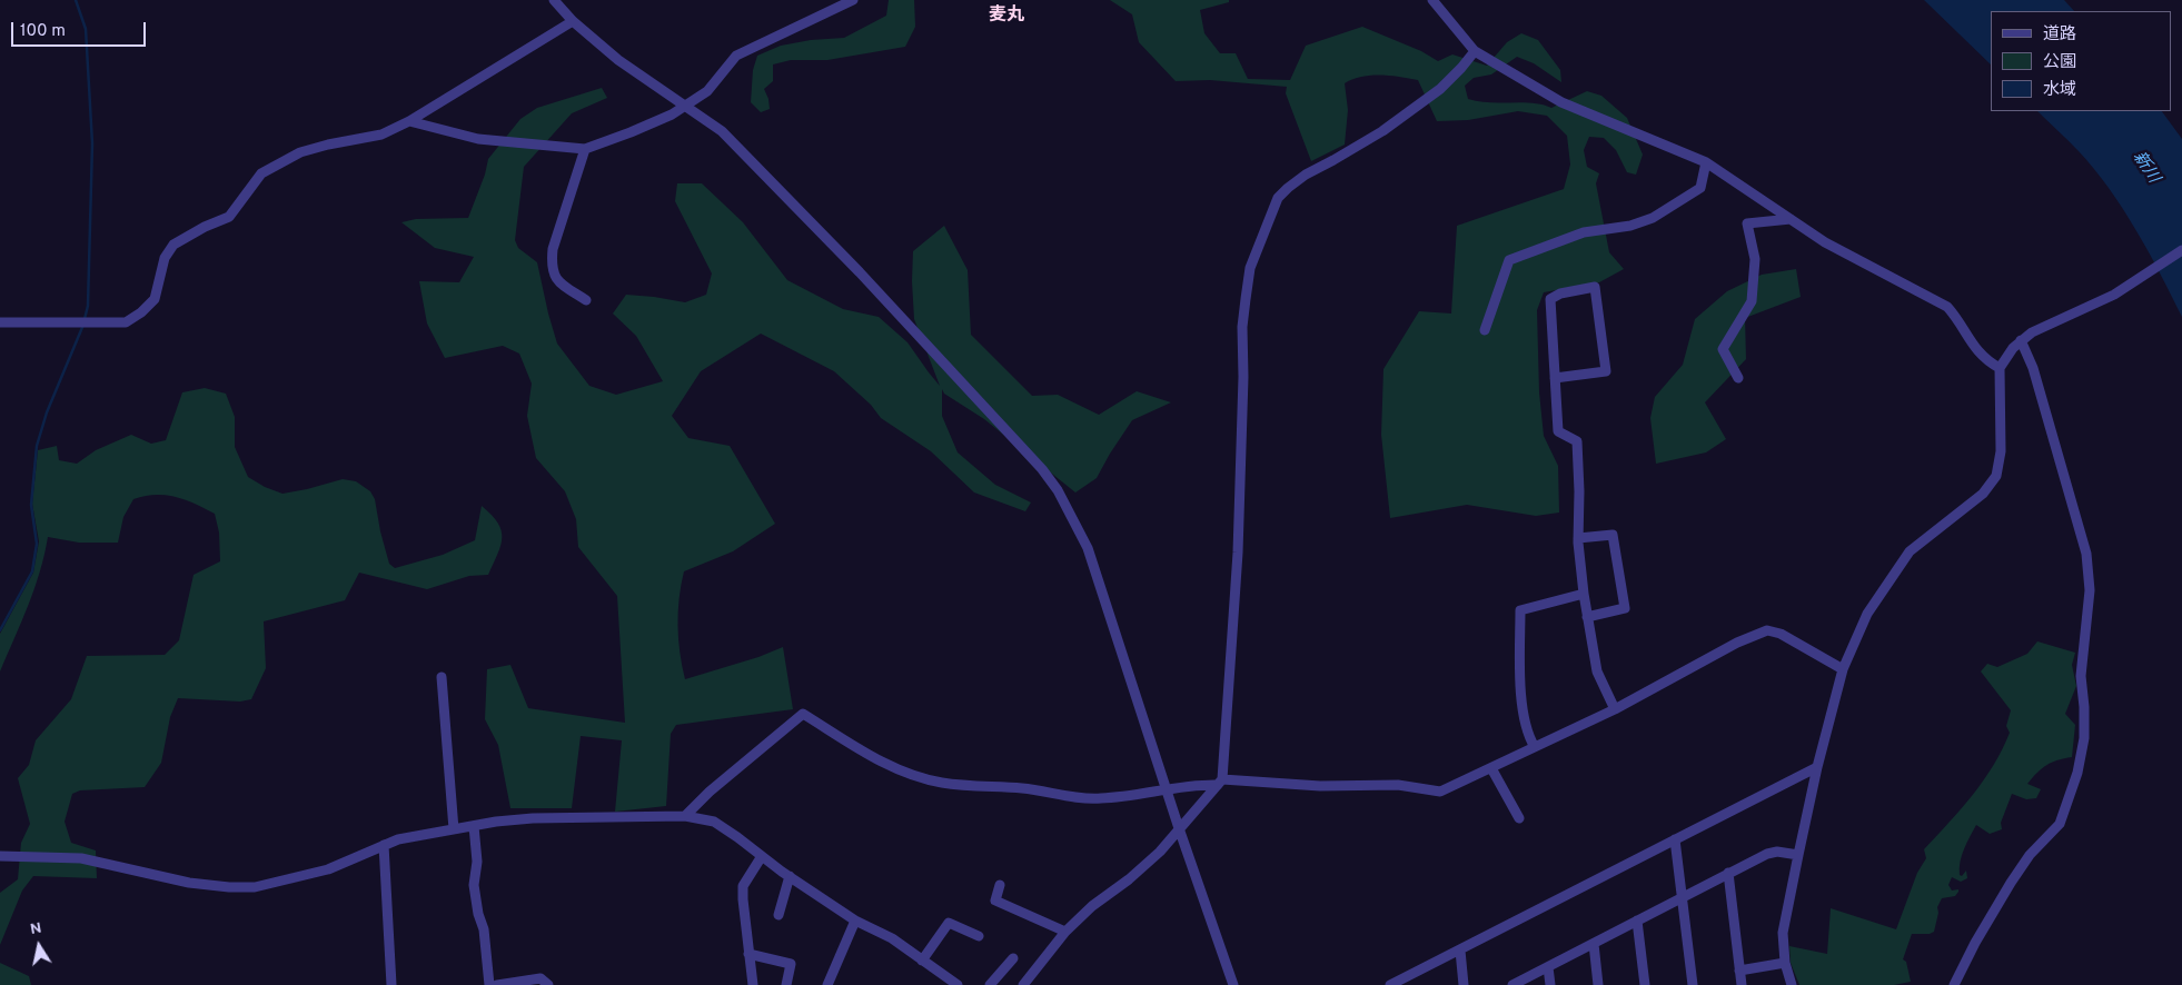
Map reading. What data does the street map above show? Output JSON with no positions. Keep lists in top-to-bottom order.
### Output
{
  "districts": ["麦丸"],
  "water": ["新川"],
  "legend": ["道路", "公園", "水域"],
  "scale_bar": "100 m",
  "north": "top"
}
